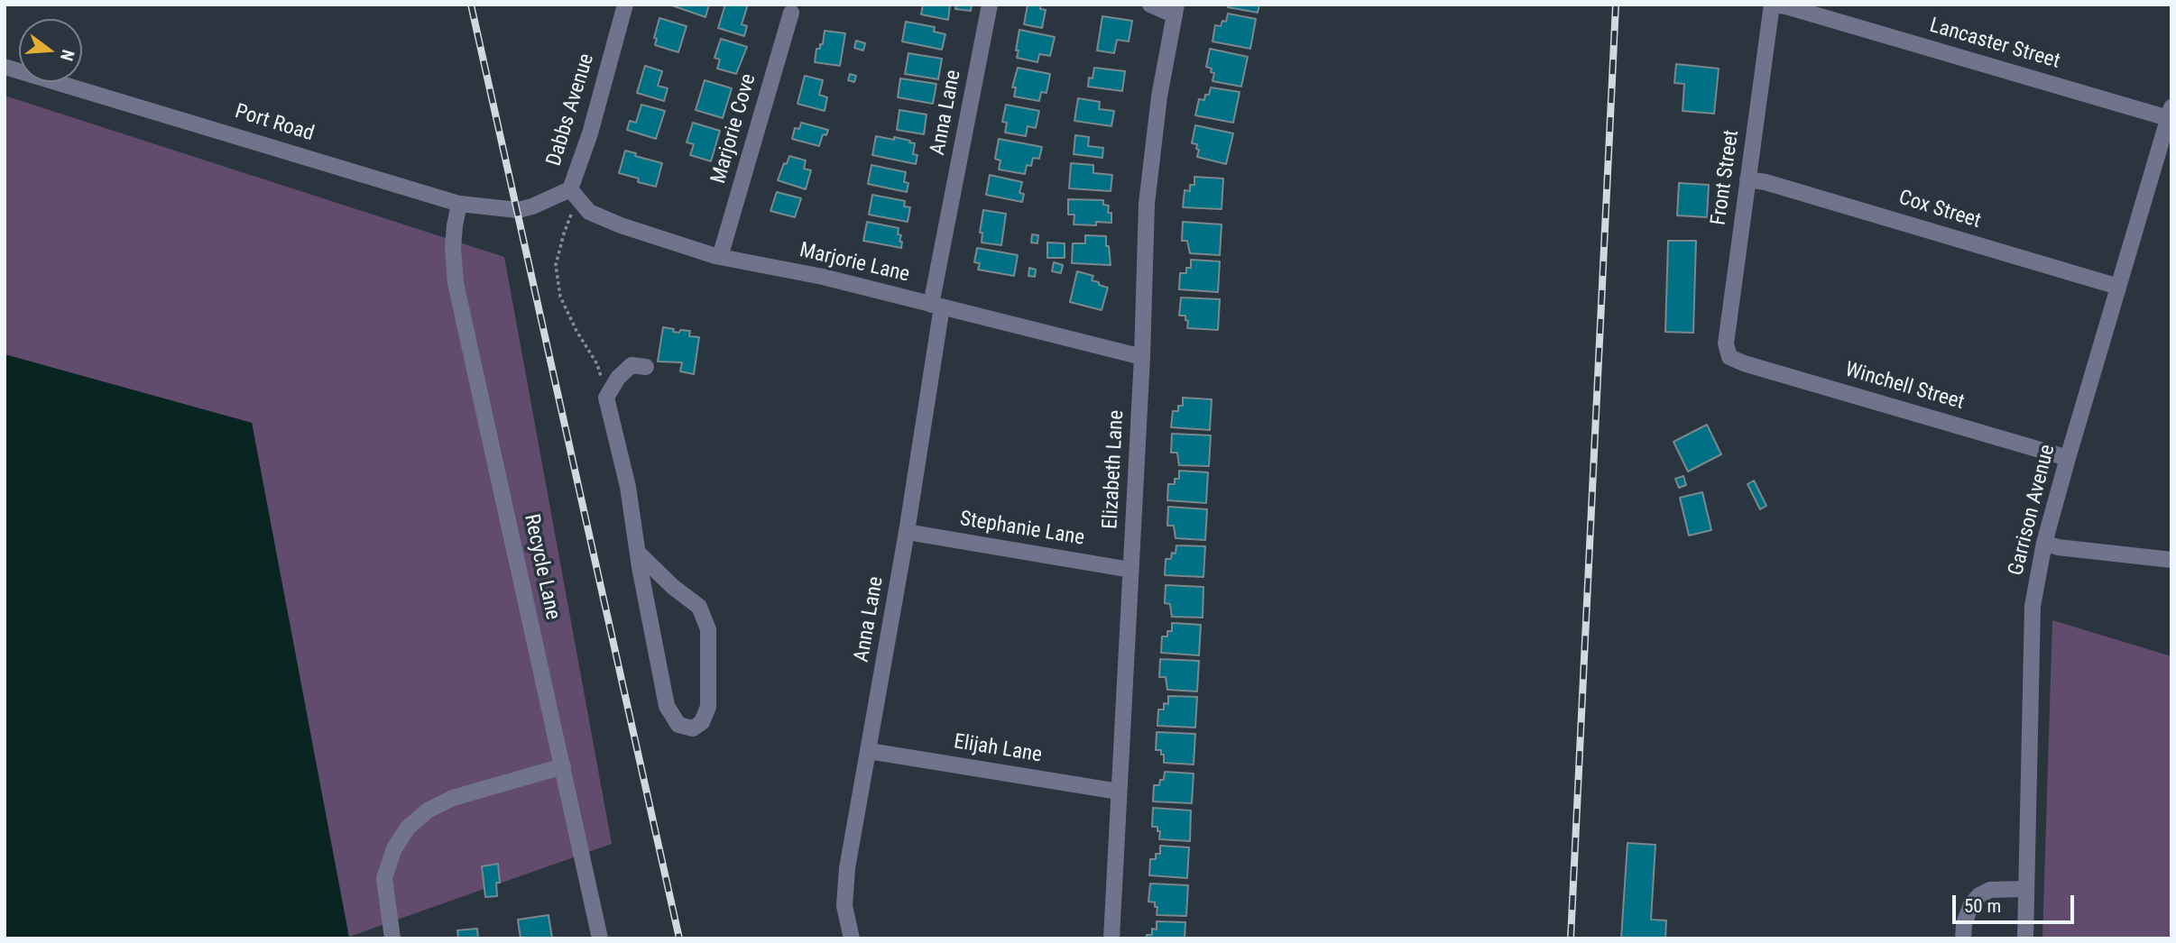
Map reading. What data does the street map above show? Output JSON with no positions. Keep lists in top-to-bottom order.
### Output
{
  "streets": {
    "street": [
      "Lancaster Street",
      "Dabbs Avenue",
      "Anna Lane",
      "Port Road",
      "Marjorie Cove",
      "Front Street",
      "Cox Street",
      "Marjorie Lane",
      "Winchell Street",
      "Elizabeth Lane",
      "Garrison Avenue",
      "Stephanie Lane",
      "Recycle Lane",
      "Elijah Lane"
    ]
  },
  "crossings": [
    ["Lancaster Street", "Front Street"],
    ["Lancaster Street", "Garrison Avenue"],
    ["Dabbs Avenue", "Port Road"],
    ["Dabbs Avenue", "Marjorie Lane"],
    ["Anna Lane", "Marjorie Lane"],
    ["Anna Lane", "Stephanie Lane"],
    ["Anna Lane", "Elijah Lane"],
    ["Port Road", "Recycle Lane"],
    ["Marjorie Cove", "Marjorie Lane"],
    ["Front Street", "Cox Street"],
    ["Front Street", "Winchell Street"],
    ["Cox Street", "Garrison Avenue"],
    ["Marjorie Lane", "Elizabeth Lane"],
    ["Winchell Street", "Garrison Avenue"],
    ["Elizabeth Lane", "Stephanie Lane"],
    ["Elizabeth Lane", "Elijah Lane"]
  ],
  "scale_bar": "50 m",
  "north": "right"
}
